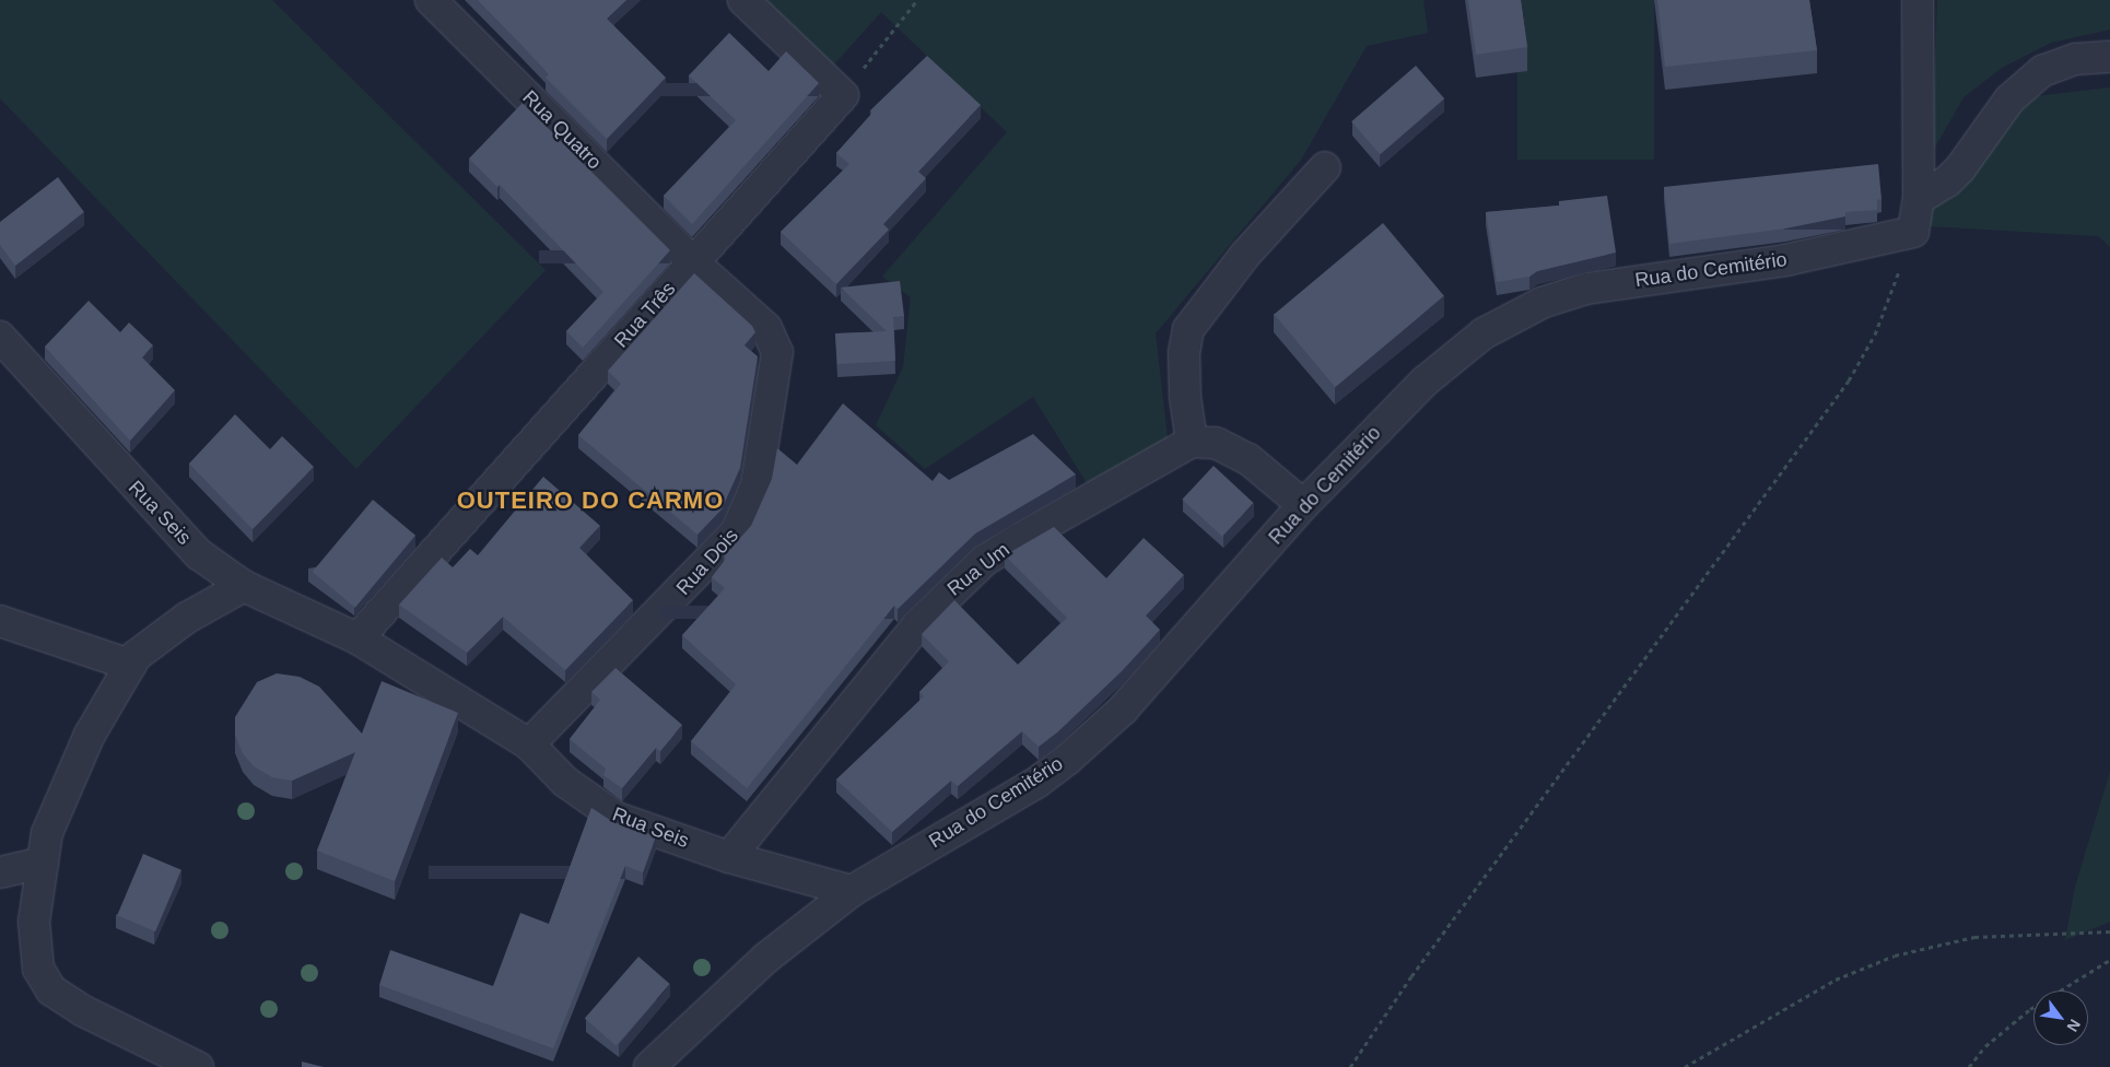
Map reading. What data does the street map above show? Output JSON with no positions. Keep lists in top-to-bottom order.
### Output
{
  "streets": {
    "street": [
      "Rua Quatro",
      "Rua do Cemitério",
      "Rua Três",
      "Rua Seis",
      "Rua Dois",
      "Rua Um"
    ]
  },
  "crossings": [
    ["Rua Quatro", "Rua Três"],
    ["Rua Quatro", "Rua Dois"],
    ["Rua do Cemitério", "Rua Seis"],
    ["Rua Três", "Rua Seis"],
    ["Rua Três", "Rua Dois"],
    ["Rua Seis", "Rua Dois"],
    ["Rua Seis", "Rua Um"]
  ],
  "districts": ["OUTEIRO DO CARMO"],
  "north": "bottom right"
}
